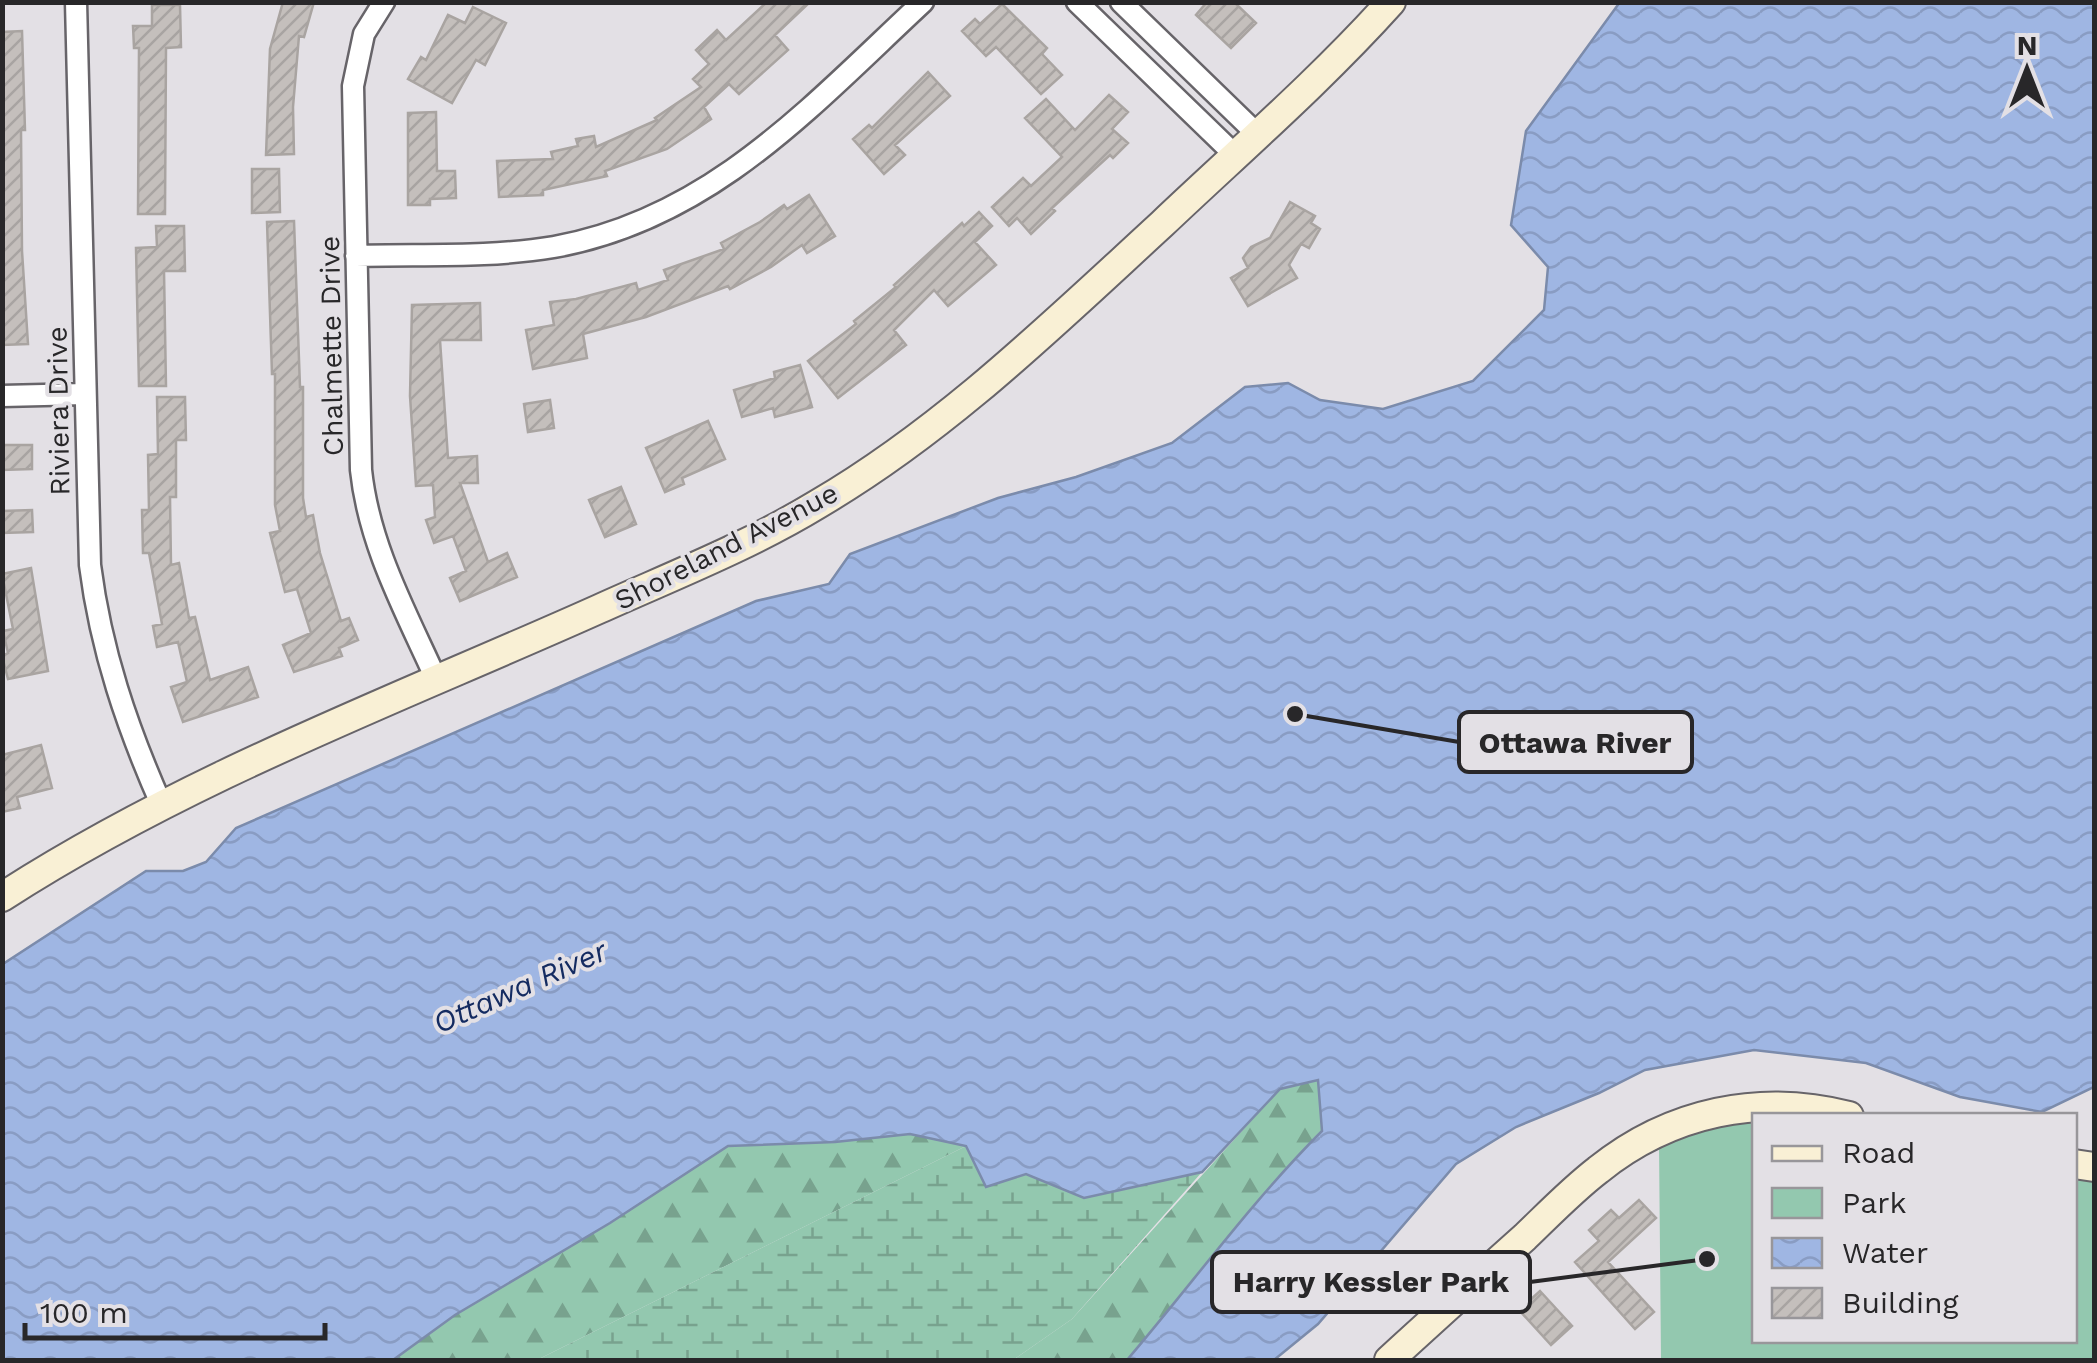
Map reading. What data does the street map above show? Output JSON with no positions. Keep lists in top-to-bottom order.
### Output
{
  "streets": {
    "street": ["Chalmette Drive", "Riviera Drive", "Shoreland Avenue"]
  },
  "crossings": [
    ["Chalmette Drive", "Shoreland Avenue"],
    ["Riviera Drive", "Shoreland Avenue"]
  ],
  "water": ["Ottawa River"],
  "places": ["Ottawa River", "Harry Kessler Park"],
  "legend": [
    "Road",
    "Park",
    "Water",
    "Building"
  ],
  "scale_bar": "100 m",
  "north": "top"
}
